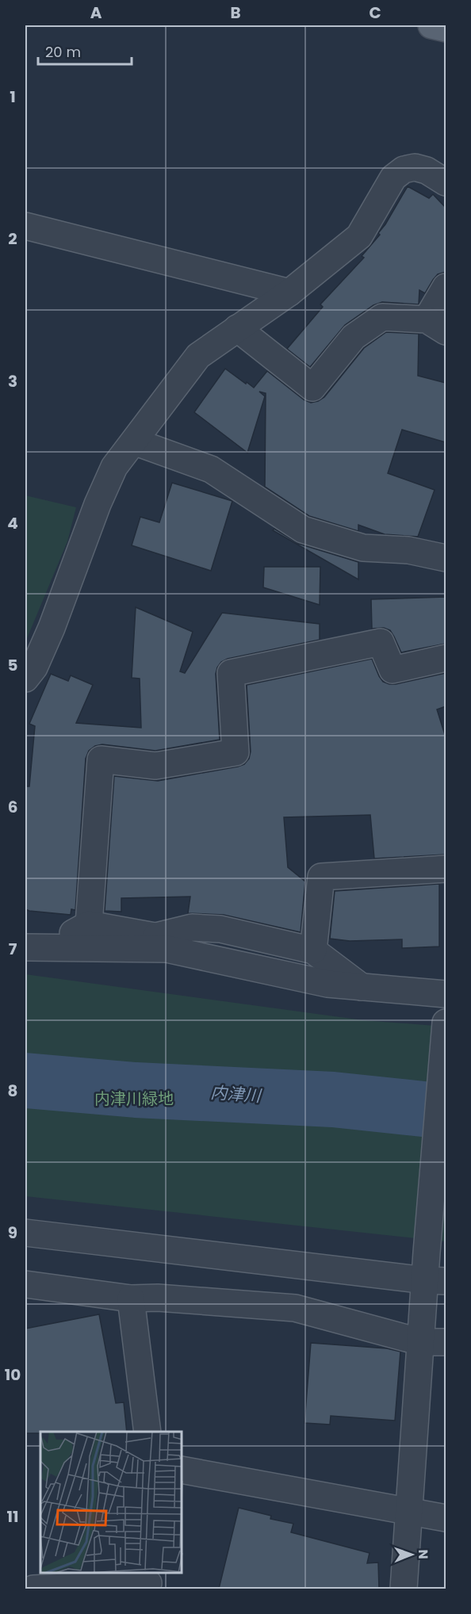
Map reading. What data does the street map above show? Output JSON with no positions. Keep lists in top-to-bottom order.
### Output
{
  "water": ["内津川"],
  "parks": ["内津川緑地"],
  "scale_bar": "20 m",
  "north": "right",
  "grid": {
    "columns": ["A", "B", "C"],
    "rows": [
      "1",
      "2",
      "3",
      "4",
      "5",
      "6",
      "7",
      "8",
      "9",
      "10",
      "11"
    ]
  }
}
